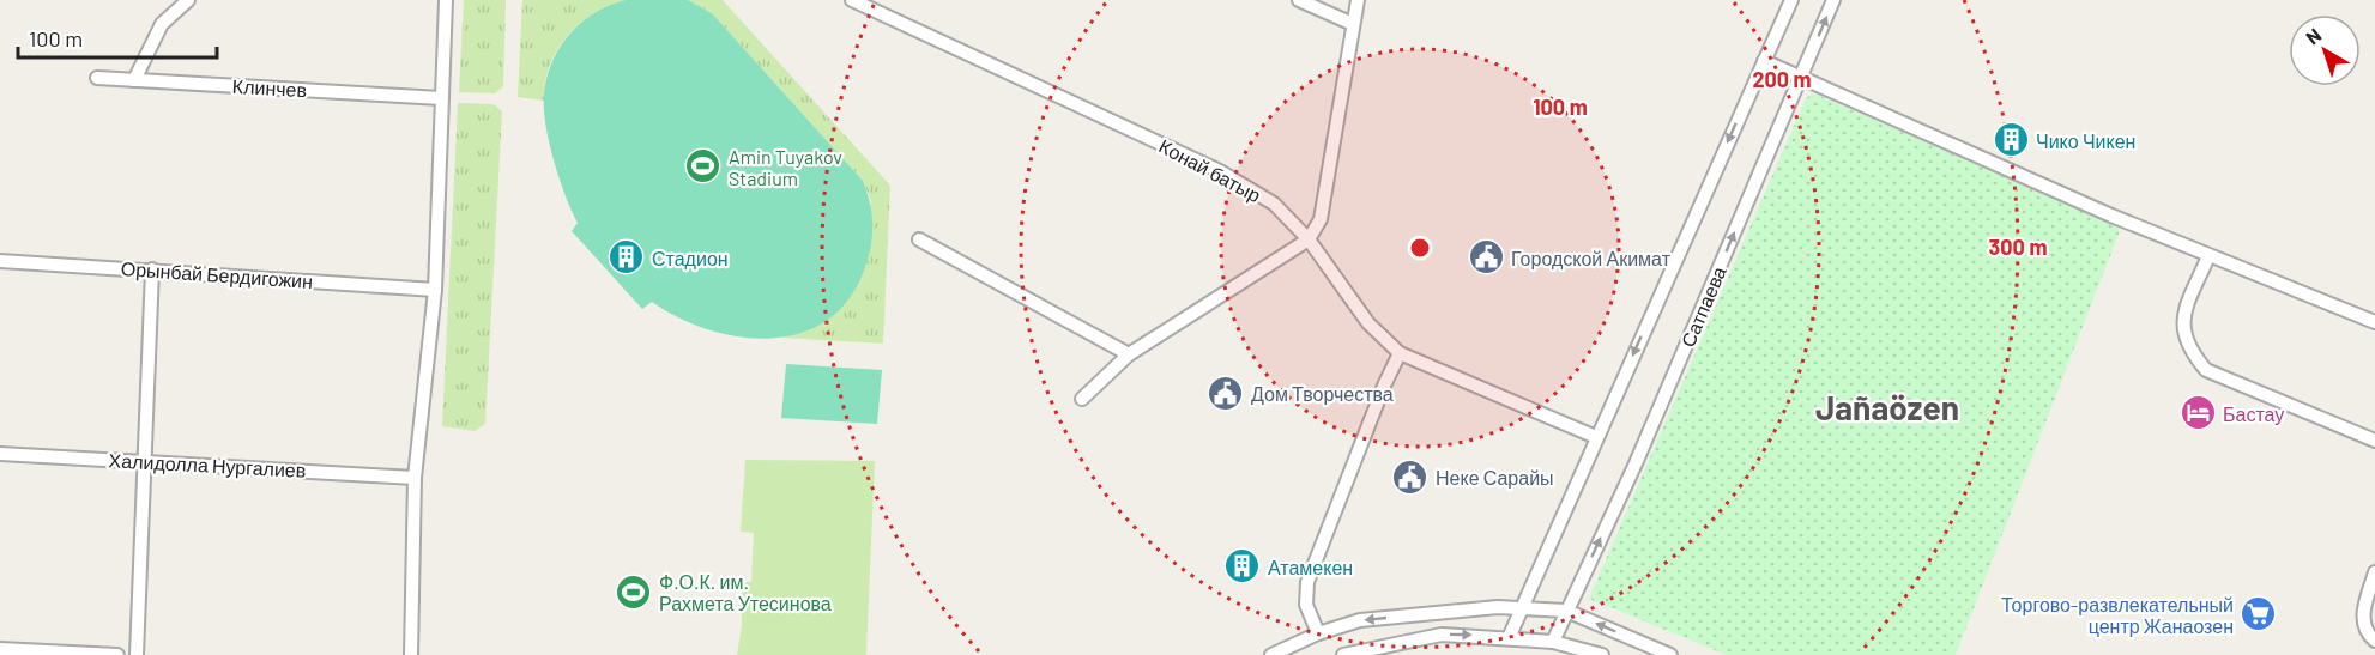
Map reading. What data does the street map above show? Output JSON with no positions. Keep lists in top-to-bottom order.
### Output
{
  "streets": {
    "street": [
      "Клинчев",
      "Конай батыр",
      "Орынбай Бердигожин",
      "Сатпаева",
      "Халидолла Нургалиев"
    ]
  },
  "districts": ["Jañaözen"],
  "places": {
    "building": ["Чико Чикен", "Стадион", "Атамекен"],
    "sports": ["Amin Tuyakov Stadium", "Ф.О.К. им. Рахмета Утесинова"],
    "public building": ["Городской Акимат", "Дом Творчества", "Неке Сарайы"],
    "hotel": ["Бастау"],
    "supermarket": ["Торгово-развлекательный центр Жанаозен"]
  },
  "scale_bar": "100 m",
  "north": "top left",
  "rings": ["200 m", "100 m", "300 m"]
}
